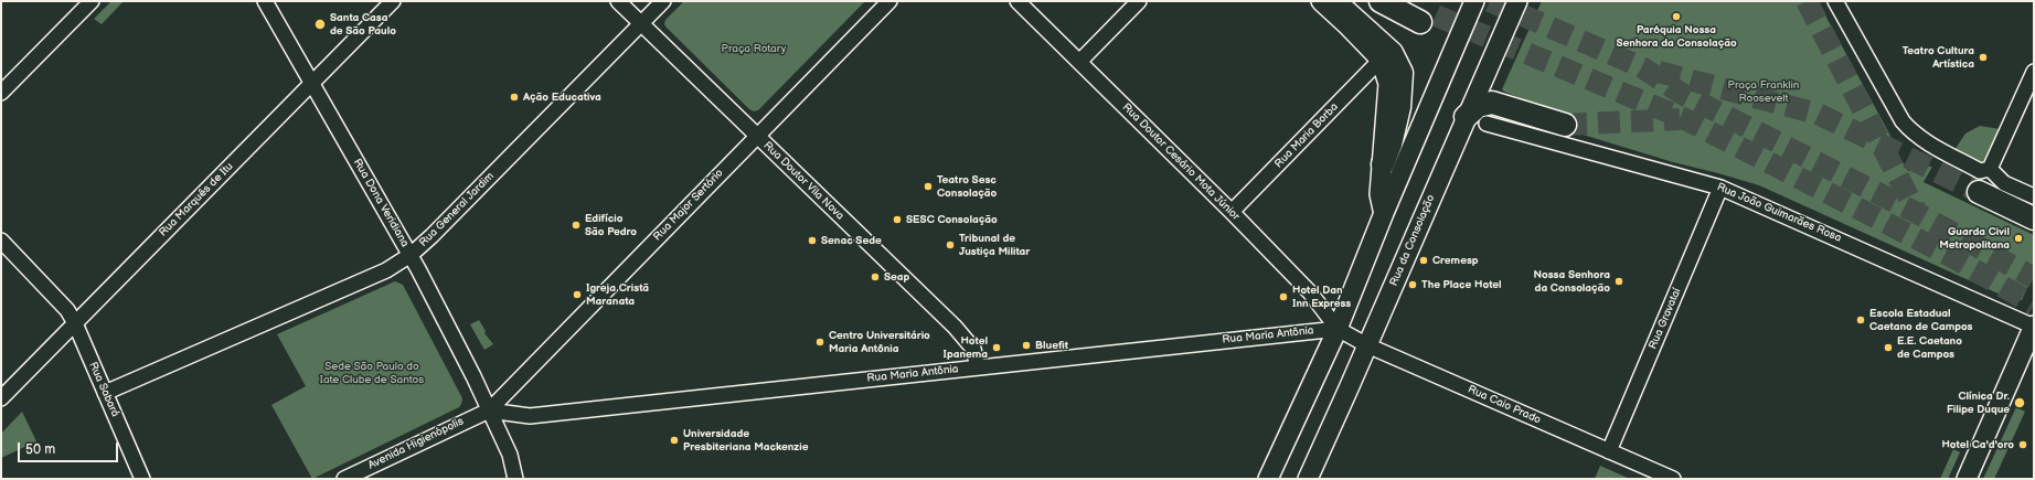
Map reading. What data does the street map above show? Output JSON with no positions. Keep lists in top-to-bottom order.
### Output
{
  "streets": {
    "main road": ["Rua da Consolação"],
    "street": [
      "Rua Maria Borba",
      "Rua Doutor Cesário Mota Júnior",
      "Rua Doutor Vila Nova",
      "Rua Marquês de Itu",
      "Rua Dona Veridiana",
      "Rua Major Sertório",
      "Rua General Jardim",
      "Rua João Guimarães Rosa",
      "Rua Gravataí",
      "Rua Maria Antônia",
      "Rua Sabará",
      "Rua Caio Prado",
      "Avenida Higienópolis"
    ]
  },
  "crossings": [
    ["Rua Maria Borba", "Rua Doutor Cesário Mota Júnior"],
    ["Rua Doutor Cesário Mota Júnior", "Rua Maria Antônia"],
    ["Rua Doutor Cesário Mota Júnior", "Rua Caio Prado"],
    ["Rua Doutor Vila Nova", "Rua Major Sertório"],
    ["Rua Doutor Vila Nova", "Rua General Jardim"],
    ["Rua Doutor Vila Nova", "Rua Maria Antônia"],
    ["Rua Marquês de Itu", "Rua Dona Veridiana"],
    ["Rua Marquês de Itu", "Rua Sabará"],
    ["Rua Dona Veridiana", "Rua Major Sertório"],
    ["Rua Dona Veridiana", "Rua General Jardim"],
    ["Rua Dona Veridiana", "Rua Maria Antônia"],
    ["Rua Dona Veridiana", "Avenida Higienópolis"],
    ["Rua Major Sertório", "Rua Maria Antônia"],
    ["Rua Major Sertório", "Avenida Higienópolis"],
    ["Rua General Jardim", "Rua Sabará"],
    ["Rua João Guimarães Rosa", "Rua Gravataí"],
    ["Rua da Consolação", "Rua Caio Prado"],
    ["Rua Gravataí", "Rua Caio Prado"],
    ["Rua Maria Antônia", "Rua Caio Prado"],
    ["Rua Maria Antônia", "Avenida Higienópolis"]
  ],
  "parks": ["Praça Rotary", "Praça Franklin Roosevelt", "Sede São Paulo do Iate Clube de Santos"],
  "places": [
    "Paróquia Nossa Senhora da Consolação",
    "Santa Casa de São Paulo",
    "Teatro Cultura Artística",
    "Ação Educativa",
    "Teatro Sesc Consolação",
    "SESC Consolação",
    "Edifício São Pedro",
    "Guarda Civil Metropolitana",
    "Senac Sede",
    "Tribunal de Justiça Militar",
    "Cremesp",
    "Seap",
    "Nossa Senhora da Consolação",
    "The Place Hotel",
    "Igreja Cristã Maranata",
    "Hotel Dan Inn Express",
    "Escola Estadual Caetano de Campos",
    "Centro Universitário Maria Antônia",
    "Bluefit",
    "Hotel Ipanema",
    "E.E. Caetano de Campos",
    "Clínica Dr. Filipe Duque",
    "Universidade Presbiteriana Mackenzie",
    "Hotel Ca'd'oro"
  ],
  "scale_bar": "50 m"
}
